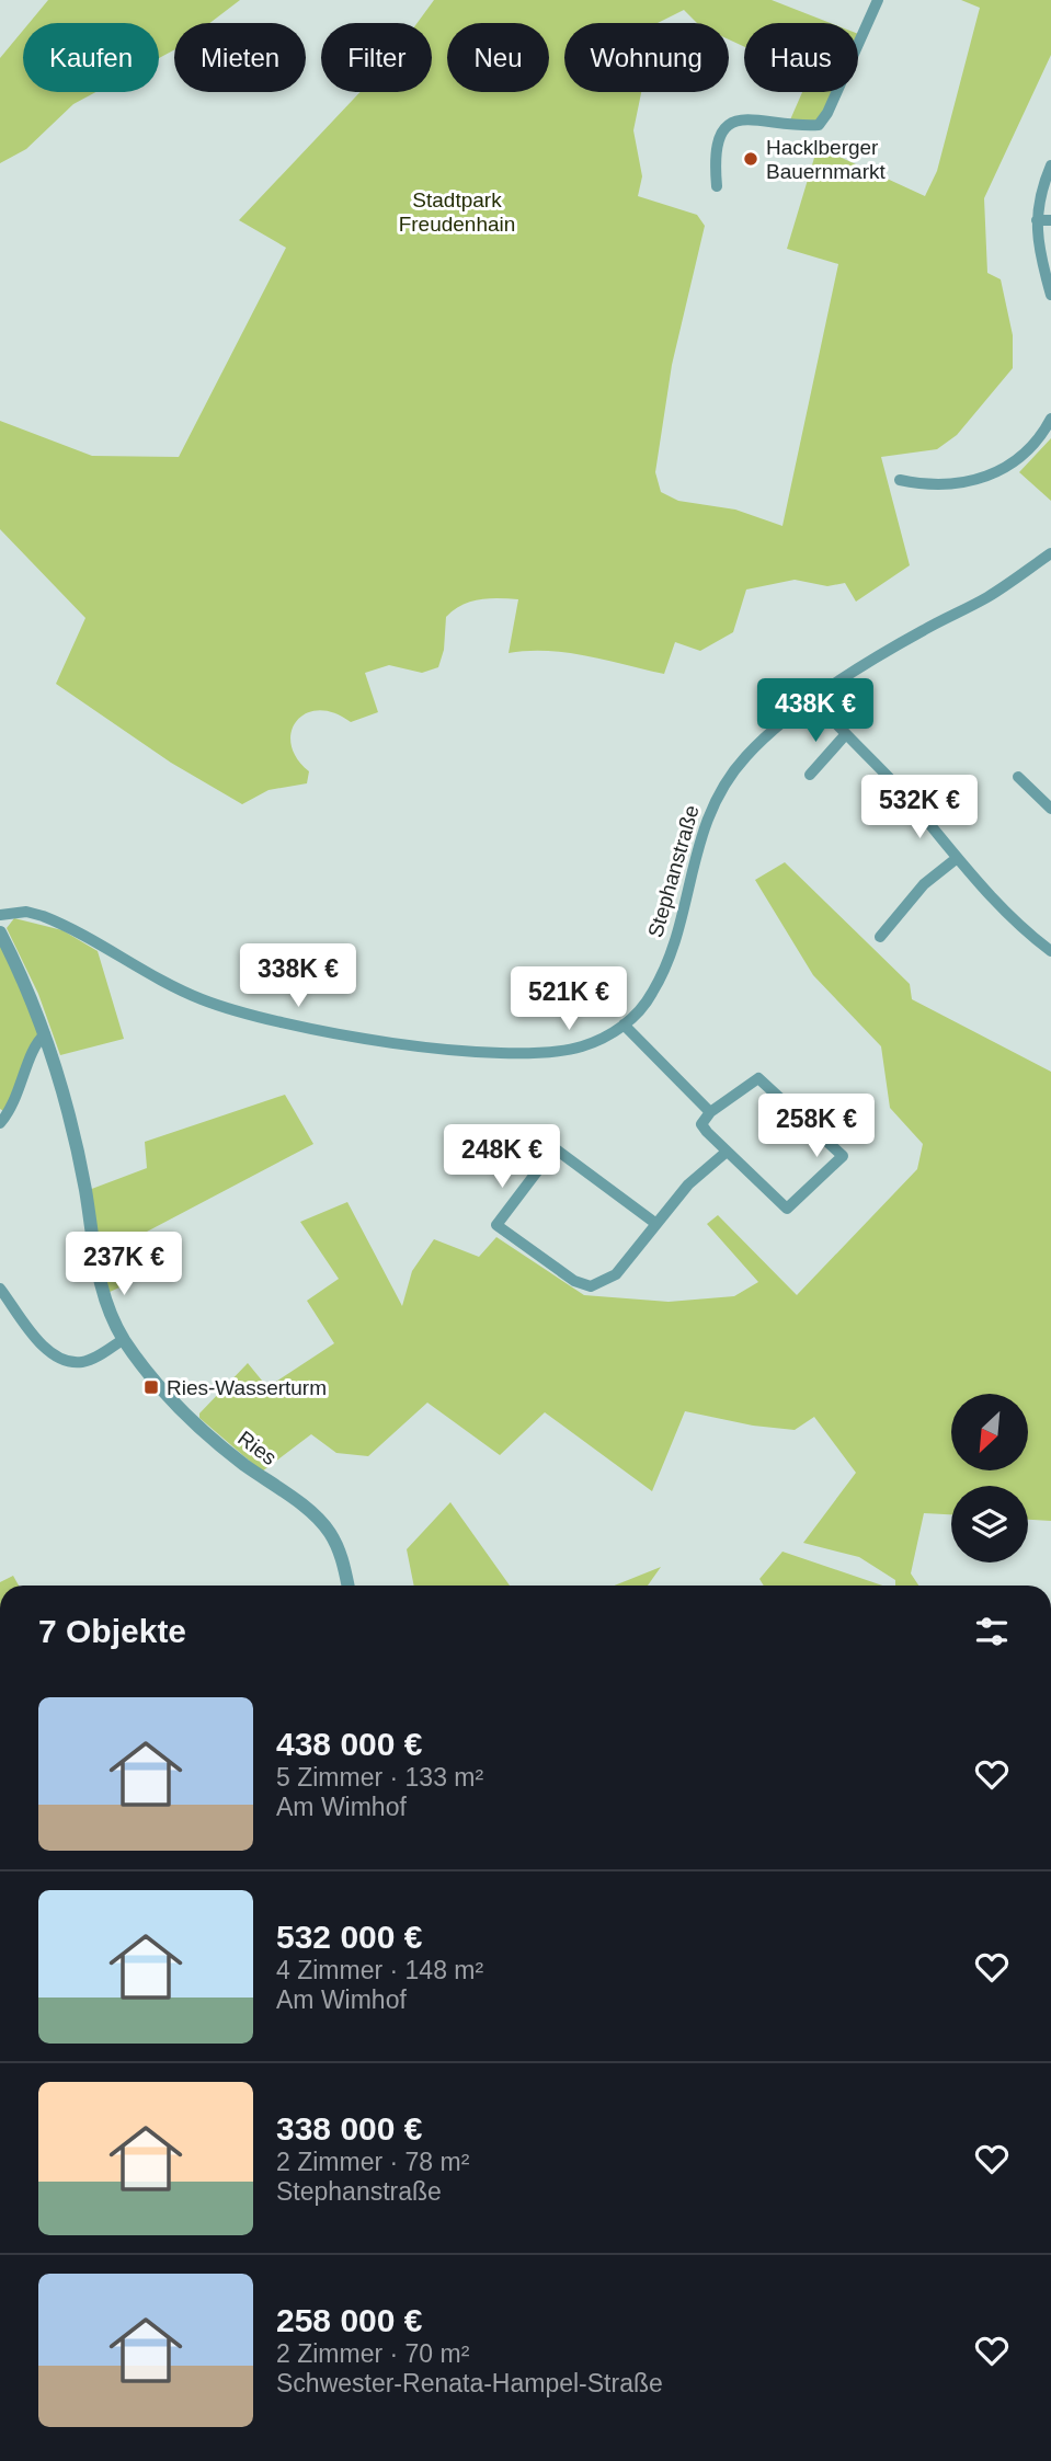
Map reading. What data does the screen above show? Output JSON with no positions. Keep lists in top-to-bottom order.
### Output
{
  "streets": {
    "street": ["Stephanstraße", "Ries"]
  },
  "parks": ["Stadtpark Freudenhain"],
  "places": {
    "other": ["Hacklberger Bauernmarkt"],
    "transit": ["Ries-Wasserturm"]
  },
  "north": "bottom left",
  "page": {
    "chip": [
      "Kaufen",
      "Mieten",
      "Filter",
      "Neu",
      "Wohnung",
      "Haus"
    ],
    "price": [
      "438K €",
      "532K €",
      "338K €",
      "521K €",
      "258K €",
      "248K €",
      "237K €"
    ],
    "heading": "7 Objekte",
    "list": [
      {
        "name": "438 000 €",
        "note": "5 Zimmer · 133 m² · Am Wimhof"
      },
      {
        "name": "532 000 €",
        "note": "4 Zimmer · 148 m² · Am Wimhof"
      },
      {
        "name": "338 000 €",
        "note": "2 Zimmer · 78 m² · Stephanstraße"
      },
      {
        "name": "258 000 €",
        "note": "2 Zimmer · 70 m² · Schwester-Renata-Hampel-Straße"
      }
    ]
  }
}
